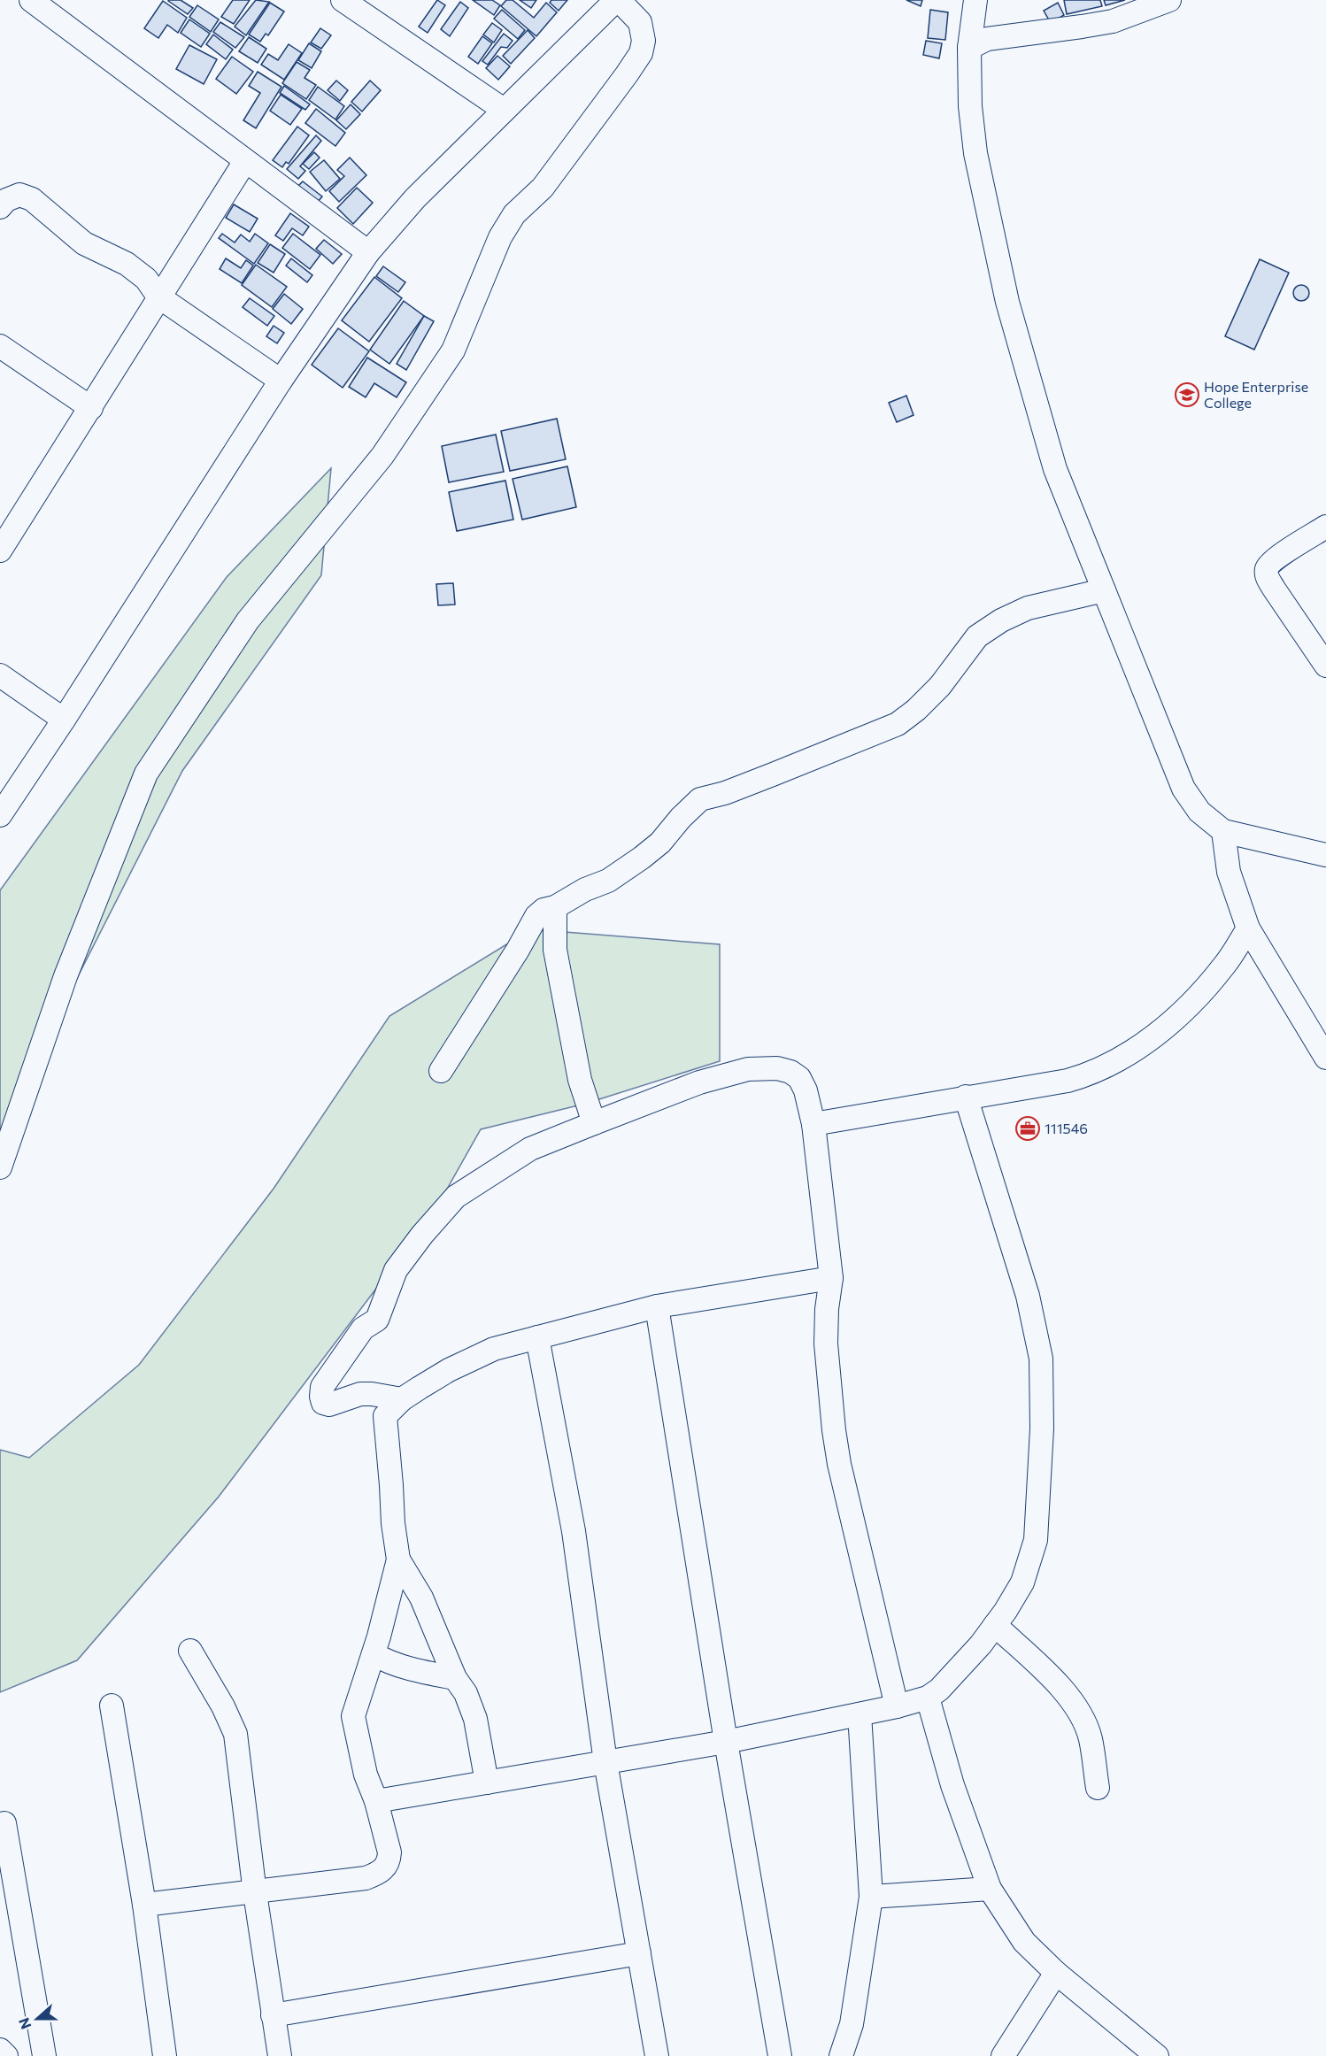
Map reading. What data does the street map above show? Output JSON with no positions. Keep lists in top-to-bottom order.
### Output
{
  "places": {
    "school or university": ["Hope Enterprise College"],
    "office": ["111546"]
  },
  "north": "left"
}
